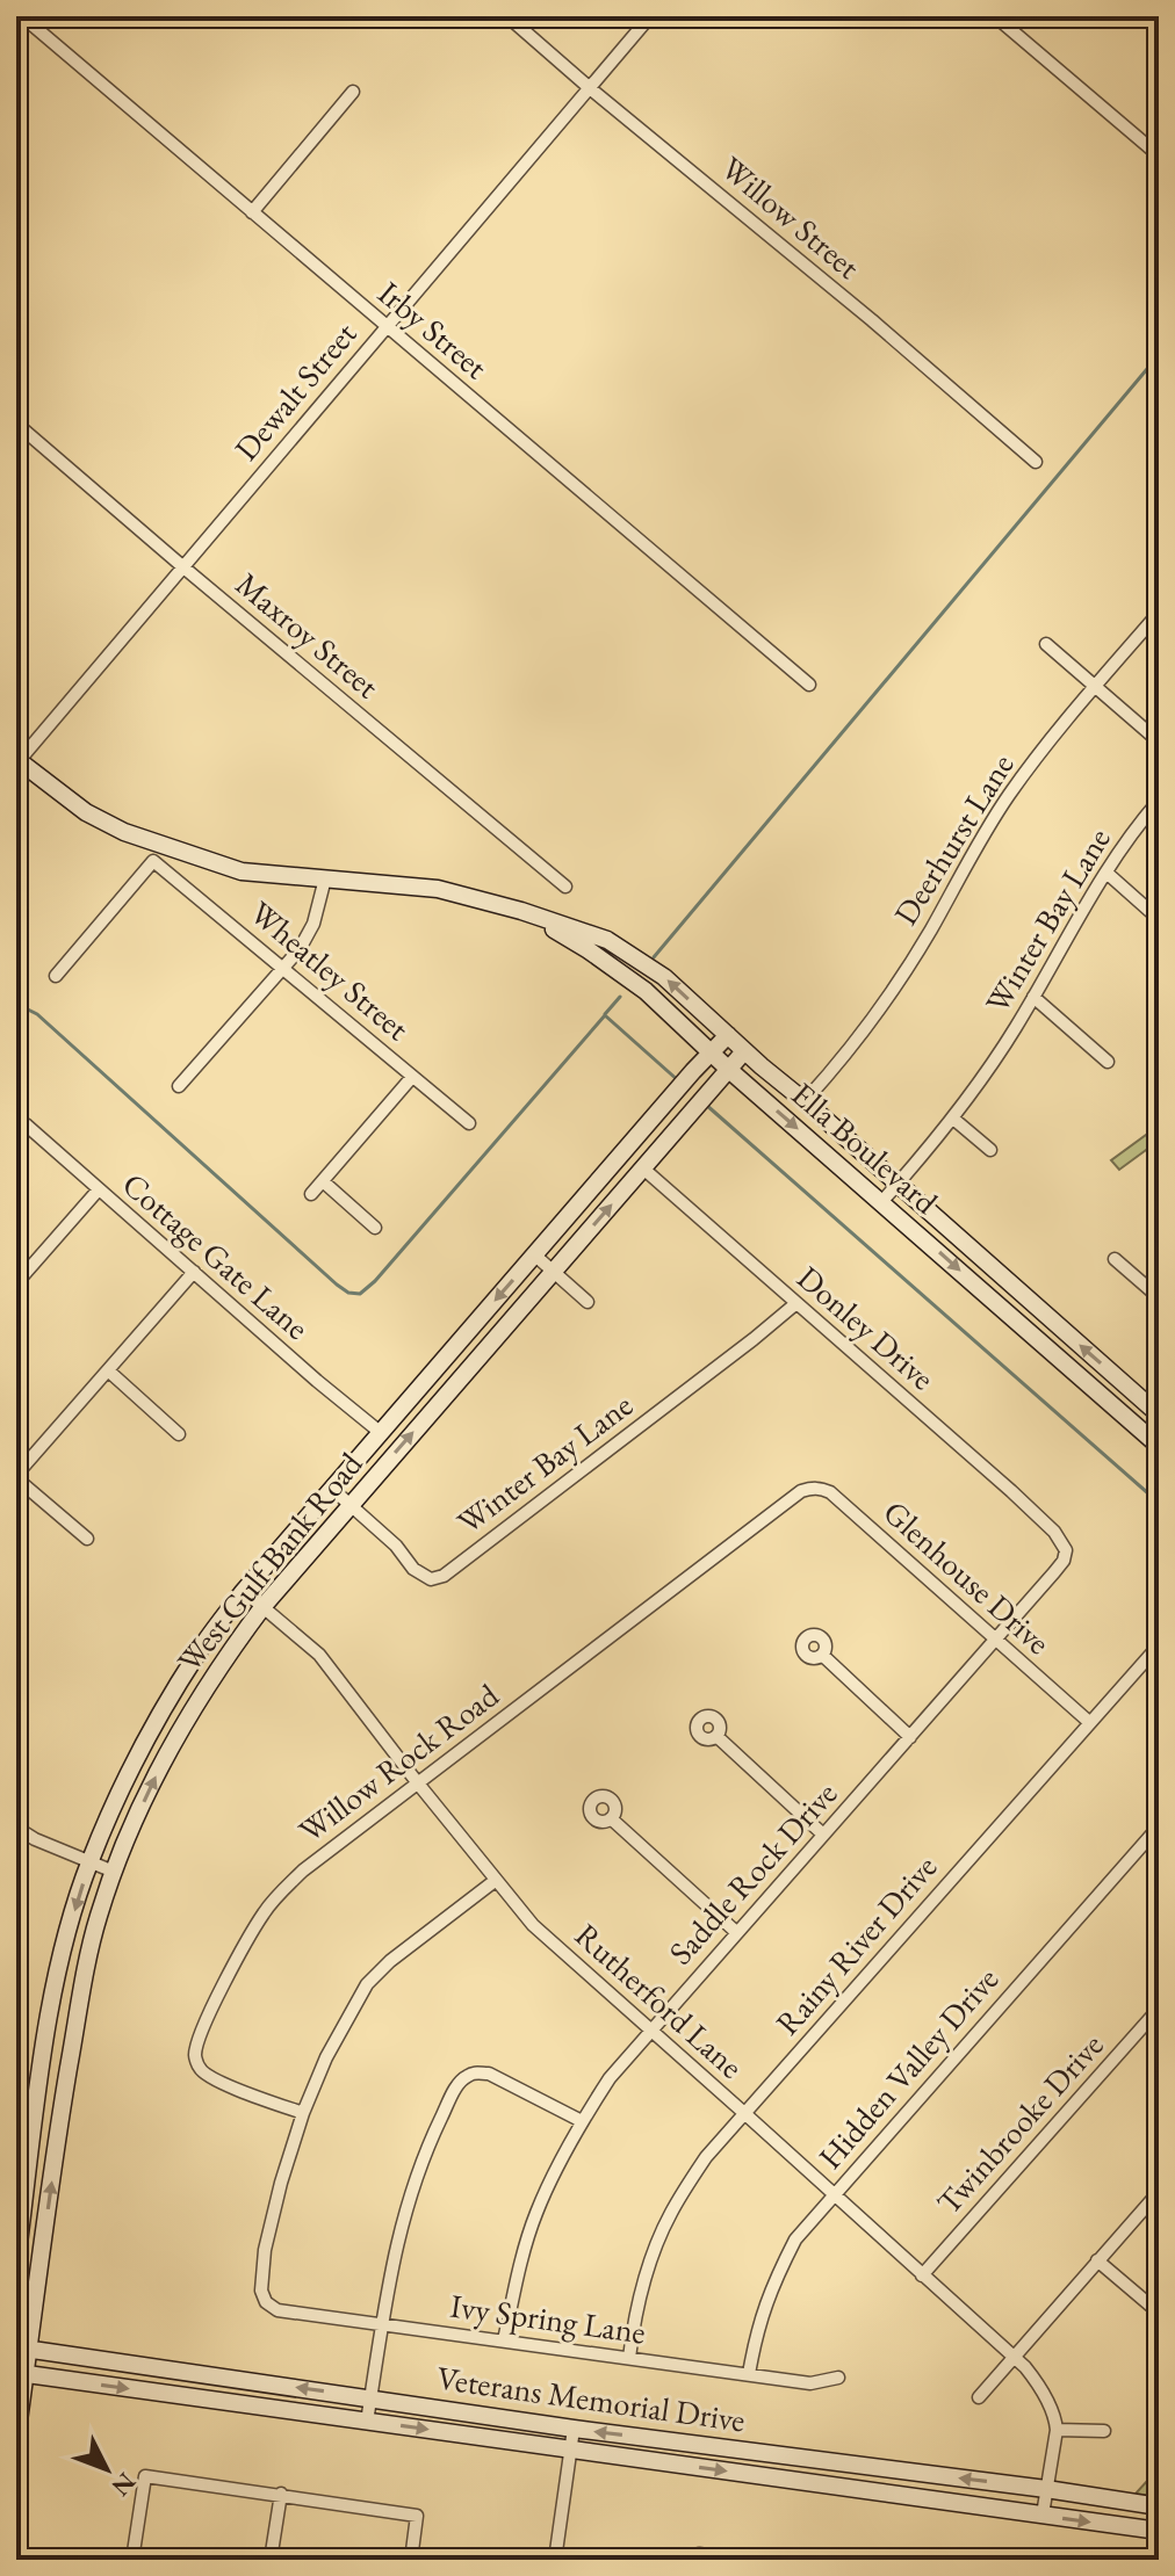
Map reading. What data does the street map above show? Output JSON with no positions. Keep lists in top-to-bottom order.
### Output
{
  "streets": {
    "main road": ["Ella Boulevard", "West Gulf Bank Road", "Veterans Memorial Drive"],
    "street": [
      "Willow Street",
      "Irby Street",
      "Dewalt Street",
      "Maxroy Street",
      "Deerhurst Lane",
      "Winter Bay Lane",
      "Wheatley Street",
      "Cottage Gate Lane",
      "Donley Drive",
      "Glenhouse Drive",
      "Willow Rock Road",
      "Saddle Rock Drive",
      "Rainy River Drive",
      "Rutherford Lane",
      "Hidden Valley Drive",
      "Twinbrooke Drive",
      "Ivy Spring Lane"
    ]
  },
  "crossings": [
    ["Willow Street", "Dewalt Street"],
    ["Irby Street", "Dewalt Street"],
    ["Dewalt Street", "Maxroy Street"],
    ["Dewalt Street", "Ella Boulevard"],
    ["Deerhurst Lane", "Ella Boulevard"],
    ["Winter Bay Lane", "Ella Boulevard"],
    ["Winter Bay Lane", "Donley Drive"],
    ["Winter Bay Lane", "West Gulf Bank Road"],
    ["Ella Boulevard", "West Gulf Bank Road"],
    ["Cottage Gate Lane", "West Gulf Bank Road"],
    ["Donley Drive", "West Gulf Bank Road"],
    ["Donley Drive", "Saddle Rock Drive"],
    ["West Gulf Bank Road", "Rutherford Lane"],
    ["West Gulf Bank Road", "Veterans Memorial Drive"],
    ["Glenhouse Drive", "Willow Rock Road"],
    ["Glenhouse Drive", "Saddle Rock Drive"],
    ["Glenhouse Drive", "Rainy River Drive"],
    ["Willow Rock Road", "Rutherford Lane"],
    ["Willow Rock Road", "Ivy Spring Lane"],
    ["Saddle Rock Drive", "Rutherford Lane"],
    ["Saddle Rock Drive", "Ivy Spring Lane"],
    ["Rainy River Drive", "Rutherford Lane"],
    ["Rainy River Drive", "Ivy Spring Lane"],
    ["Rutherford Lane", "Hidden Valley Drive"],
    ["Rutherford Lane", "Twinbrooke Drive"],
    ["Hidden Valley Drive", "Ivy Spring Lane"]
  ],
  "north": "bottom right"
}
